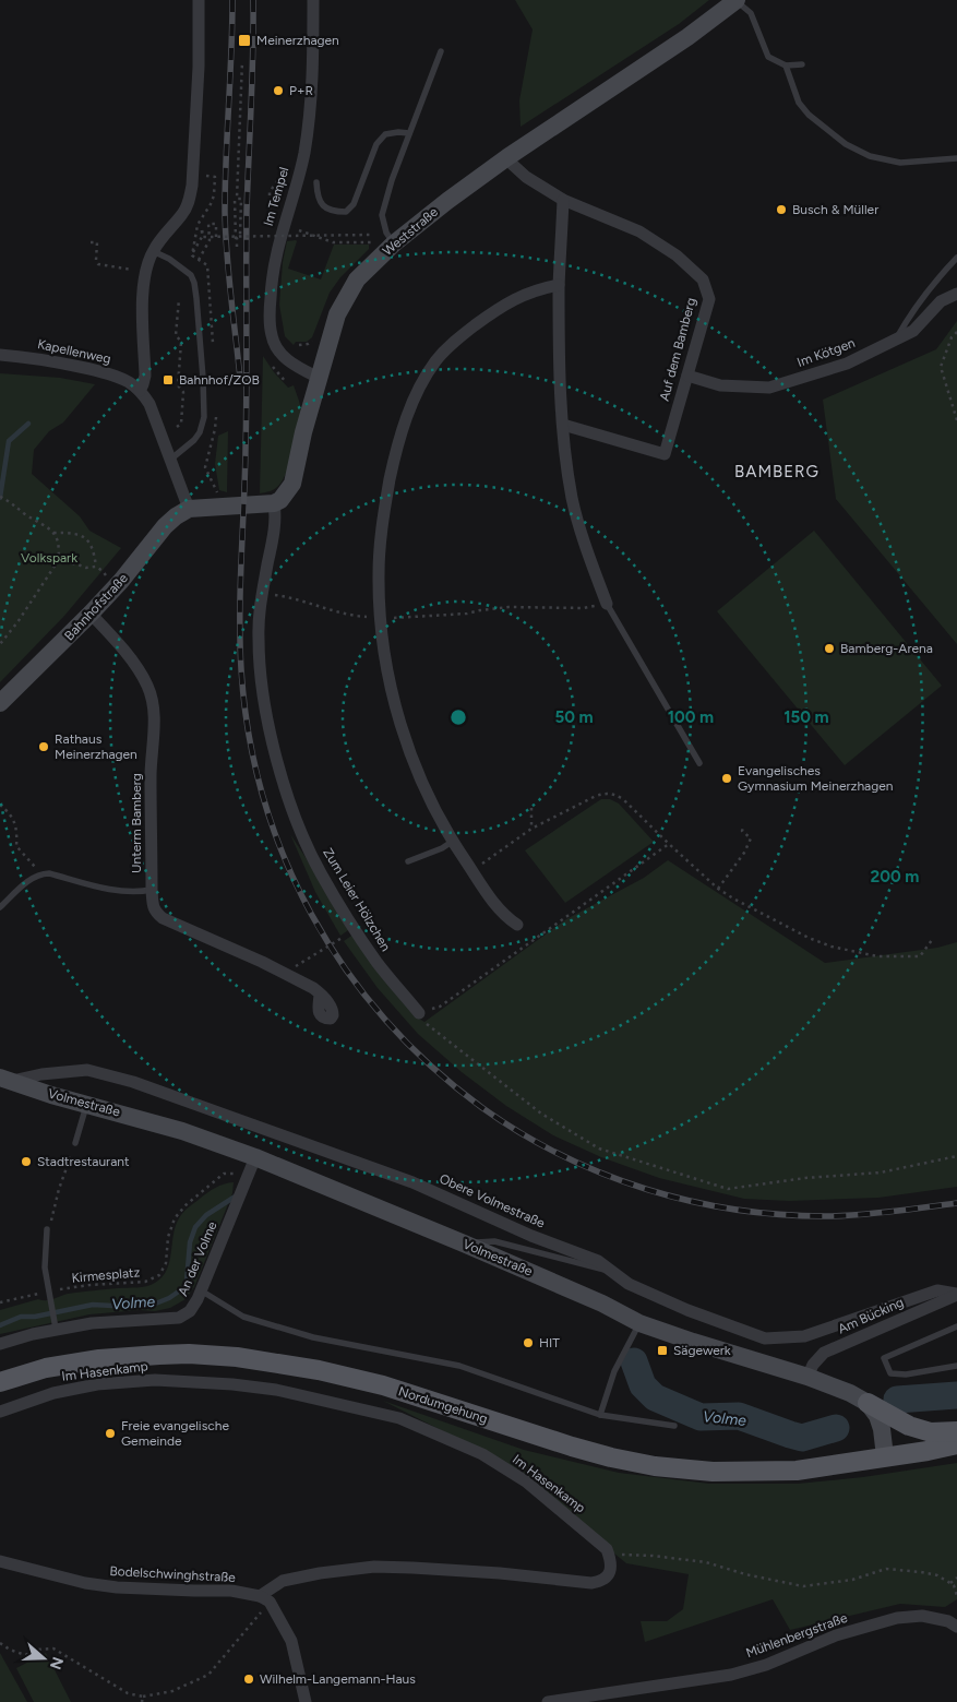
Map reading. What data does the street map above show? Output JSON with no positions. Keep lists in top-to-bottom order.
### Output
{
  "streets": {
    "main road": [
      "Weststraße",
      "Bahnhofstraße",
      "Volmestraße",
      "Nordumgehung"
    ],
    "street": [
      "Im Tempel",
      "Auf dem Bamberg",
      "Kapellenweg",
      "Im Kötgen",
      "Unterm Bamberg",
      "Zum Leier Hölzchen",
      "Obere Volmestraße",
      "An der Volme",
      "Am Bücking",
      "Im Hasenkamp",
      "Bodelschwinghstraße",
      "Mühlenbergstraße"
    ],
    "path": ["Kirmesplatz"]
  },
  "crossings": [
    ["Im Tempel", "Weststraße"],
    ["Weststraße", "Auf dem Bamberg"],
    ["Weststraße", "Zum Leier Hölzchen"],
    ["Auf dem Bamberg", "Im Kötgen"],
    ["Kapellenweg", "Bahnhofstraße"],
    ["Bahnhofstraße", "Unterm Bamberg"],
    ["Volmestraße", "Obere Volmestraße"],
    ["Volmestraße", "An der Volme"],
    ["Volmestraße", "Am Bücking"],
    ["Obere Volmestraße", "Am Bücking"],
    ["An der Volme", "Kirmesplatz"]
  ],
  "districts": ["BAMBERG"],
  "water": ["Volme"],
  "parks": ["Volkspark"],
  "places": {
    "transit": ["Meinerzhagen", "Bahnhof/ZOB", "Sägewerk"],
    "other": [
      "P+R",
      "Busch & Müller",
      "Bamberg-Arena",
      "Rathaus Meinerzhagen",
      "Evangelisches Gymnasium Meinerzhagen",
      "Stadtrestaurant",
      "HIT",
      "Freie evangelische Gemeinde",
      "Wilhelm-Langemann-Haus"
    ]
  },
  "north": "right",
  "rings": [
    "50 m",
    "100 m",
    "150 m",
    "200 m"
  ]
}
